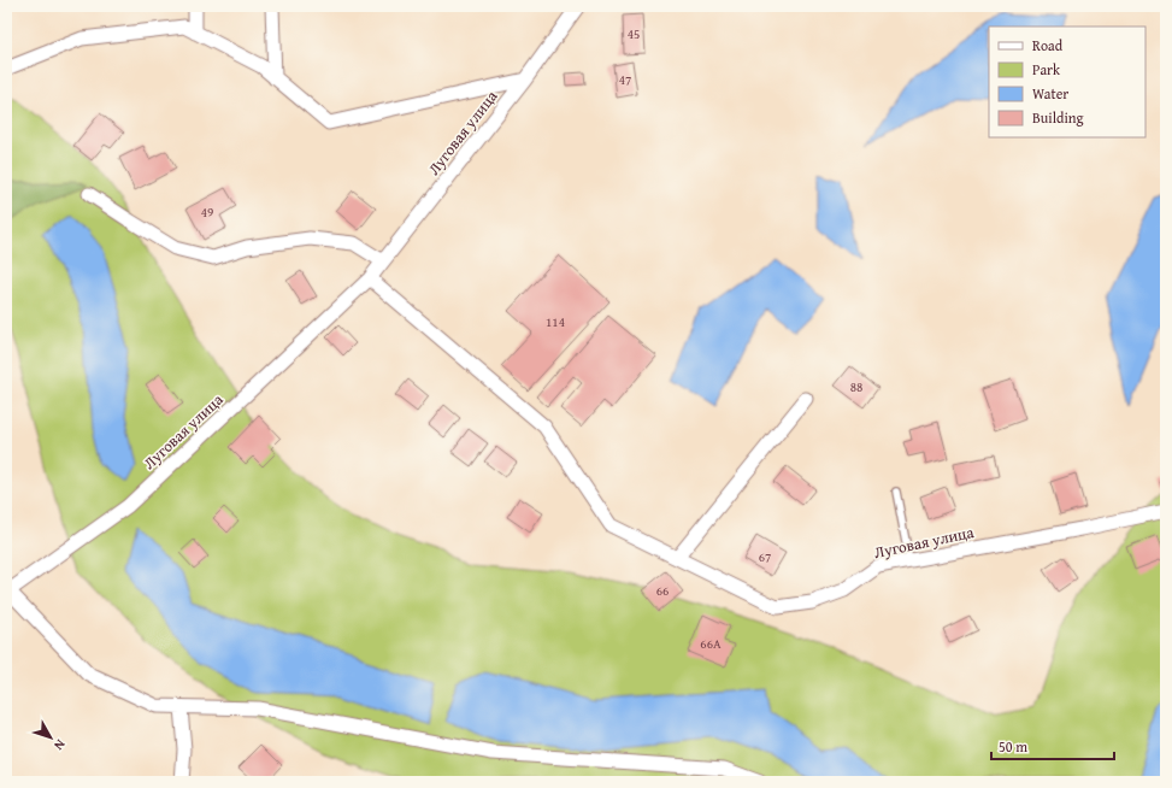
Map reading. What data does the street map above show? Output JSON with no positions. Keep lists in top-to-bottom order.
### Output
{
  "streets": {
    "street": ["Луговая улица"]
  },
  "house_numbers": [
    "45",
    "47",
    "49",
    "114",
    "88",
    "67",
    "66",
    "66А"
  ],
  "legend": [
    "Road",
    "Park",
    "Water",
    "Building"
  ],
  "scale_bar": "50 m",
  "north": "bottom right"
}
